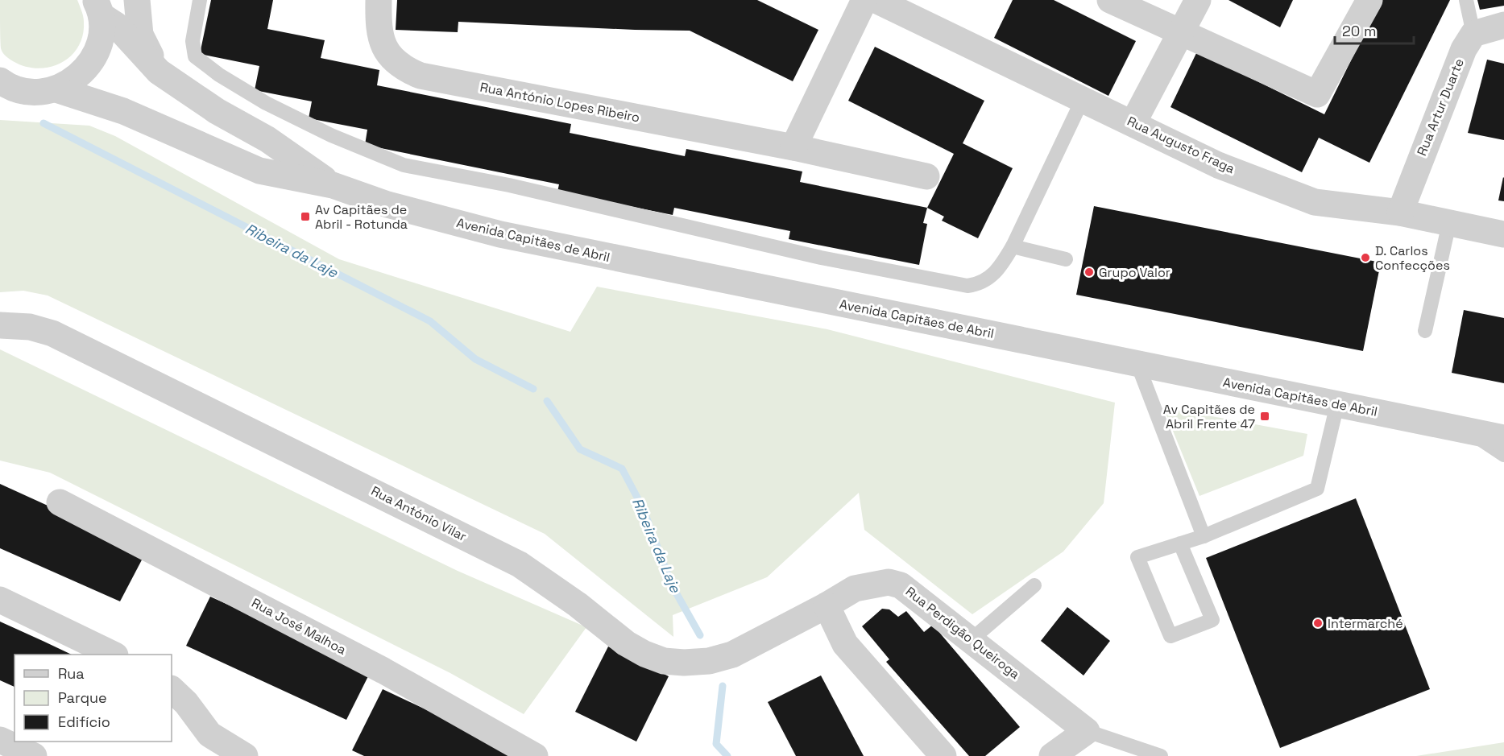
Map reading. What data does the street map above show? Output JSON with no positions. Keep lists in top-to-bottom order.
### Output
{
  "streets": {
    "street": [
      "Rua António Lopes Ribeiro",
      "Rua Artur Duarte",
      "Rua Augusto Fraga",
      "Avenida Capitães de Abril",
      "Rua António Vilar",
      "Rua José Malhoa",
      "Rua Perdigão Queiroga"
    ]
  },
  "crossings": [
    ["Rua Artur Duarte", "Rua Augusto Fraga"],
    ["Rua António Vilar", "Rua Perdigão Queiroga"]
  ],
  "water": ["Ribeira da Laje"],
  "places": {
    "transit": ["Av Capitães de Abril - Rotunda", "Av Capitães de Abril Frente 47"],
    "other": ["D. Carlos Confecções", "Grupo Valor", "Intermarché"]
  },
  "legend": ["Rua", "Parque", "Edifício"],
  "scale_bar": "20 m"
}
